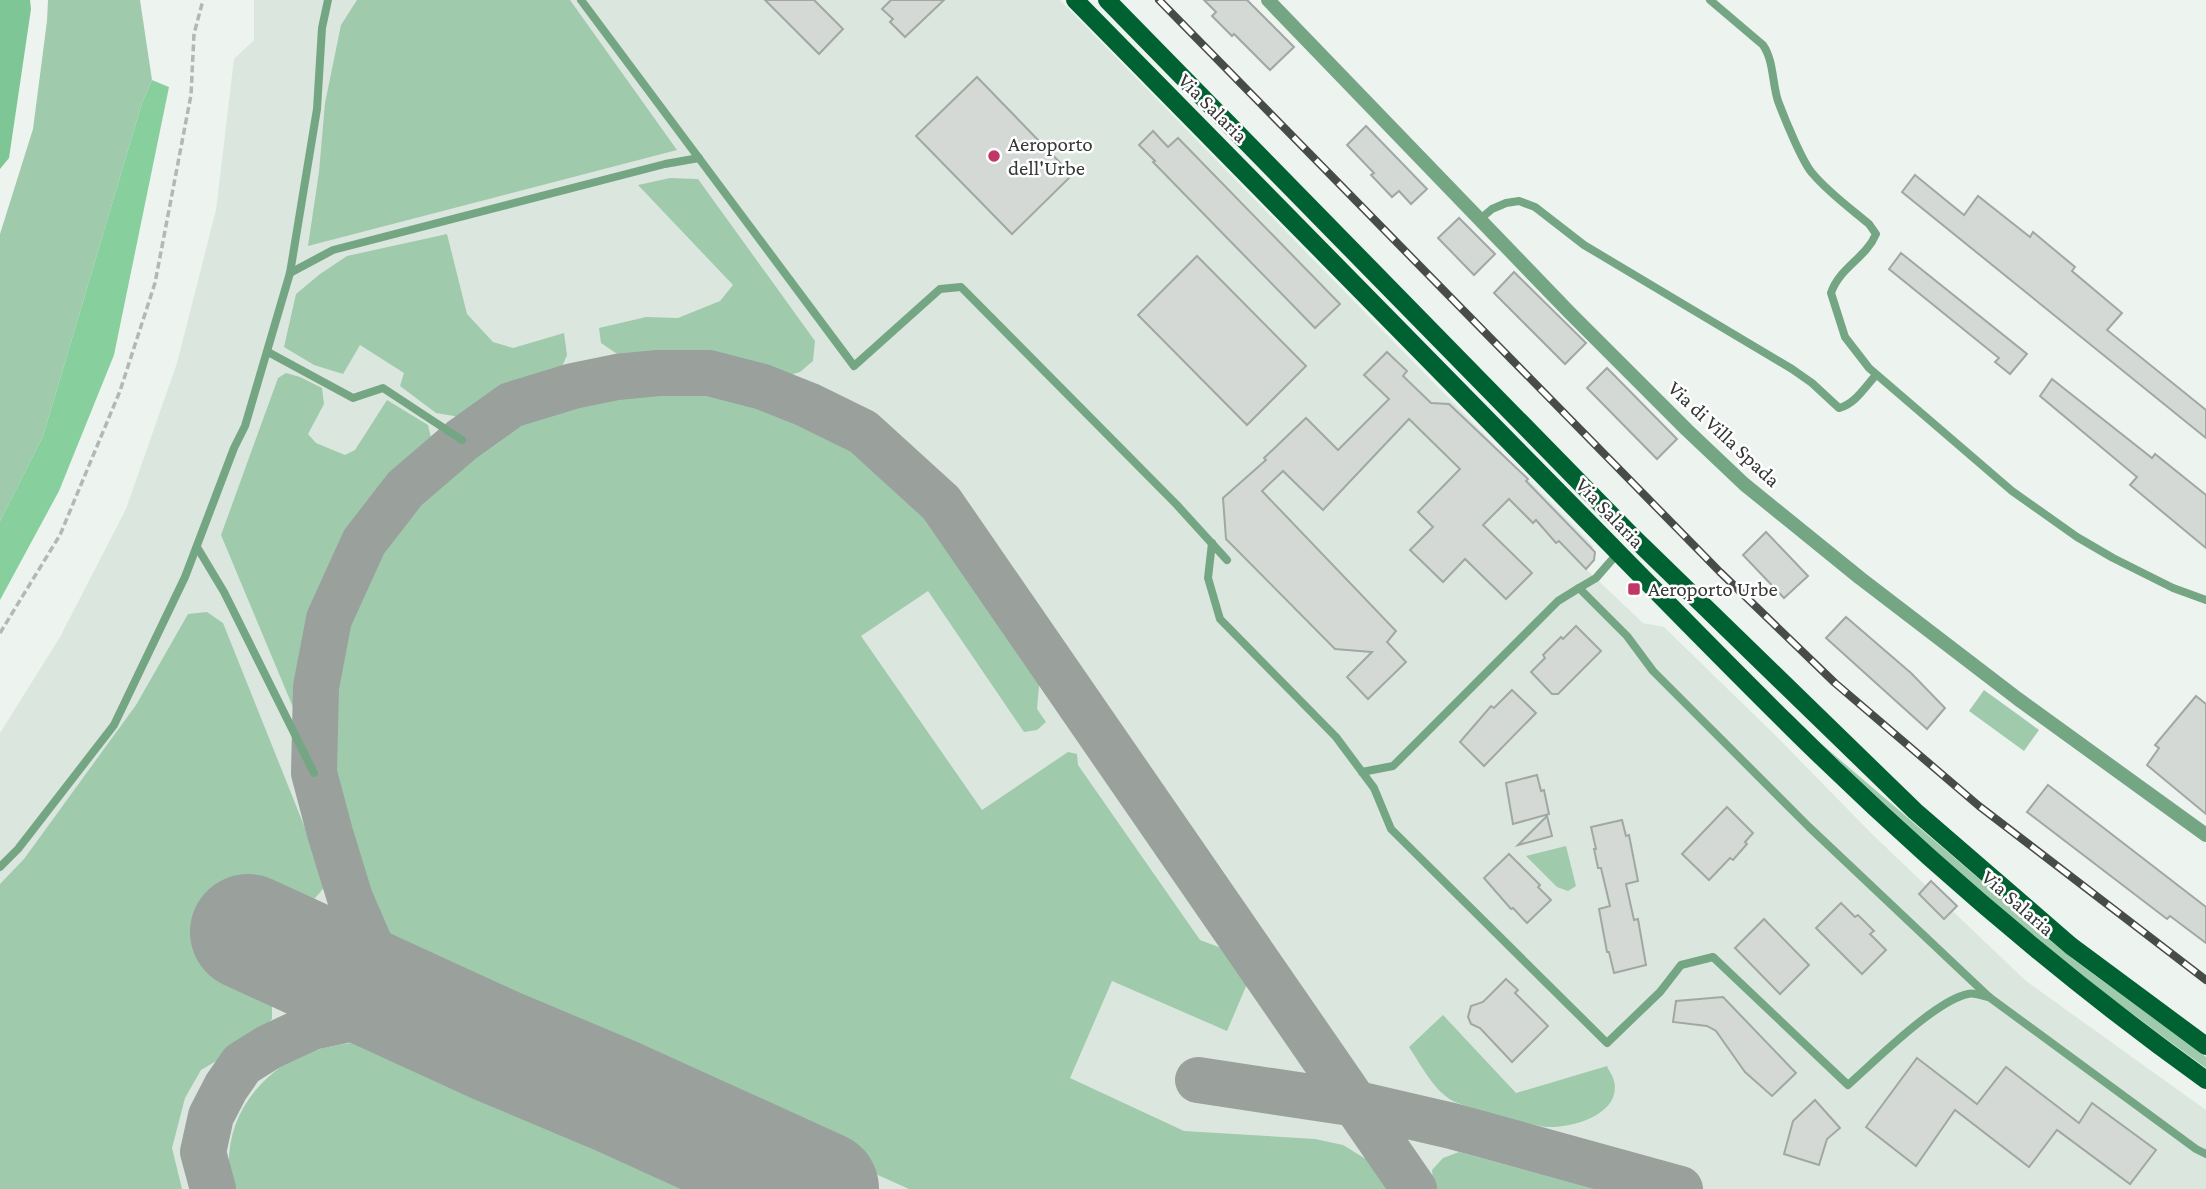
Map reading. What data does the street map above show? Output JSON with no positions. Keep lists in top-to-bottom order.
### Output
{
  "streets": {
    "main road": ["Via Salaria"],
    "street": ["Via di Villa Spada"]
  },
  "places": {
    "other": ["Aeroporto dell'Urbe"],
    "transit": ["Aeroporto Urbe"]
  }
}
